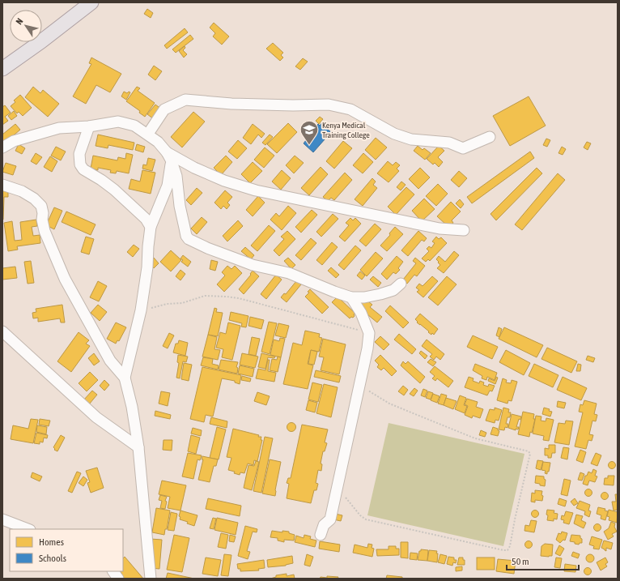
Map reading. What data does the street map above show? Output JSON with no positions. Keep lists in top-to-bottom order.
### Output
{
  "places": {
    "school or university": ["Kenya Medical Training College"]
  },
  "legend": ["Homes", "Schools"],
  "scale_bar": "50 m",
  "north": "top left"
}
